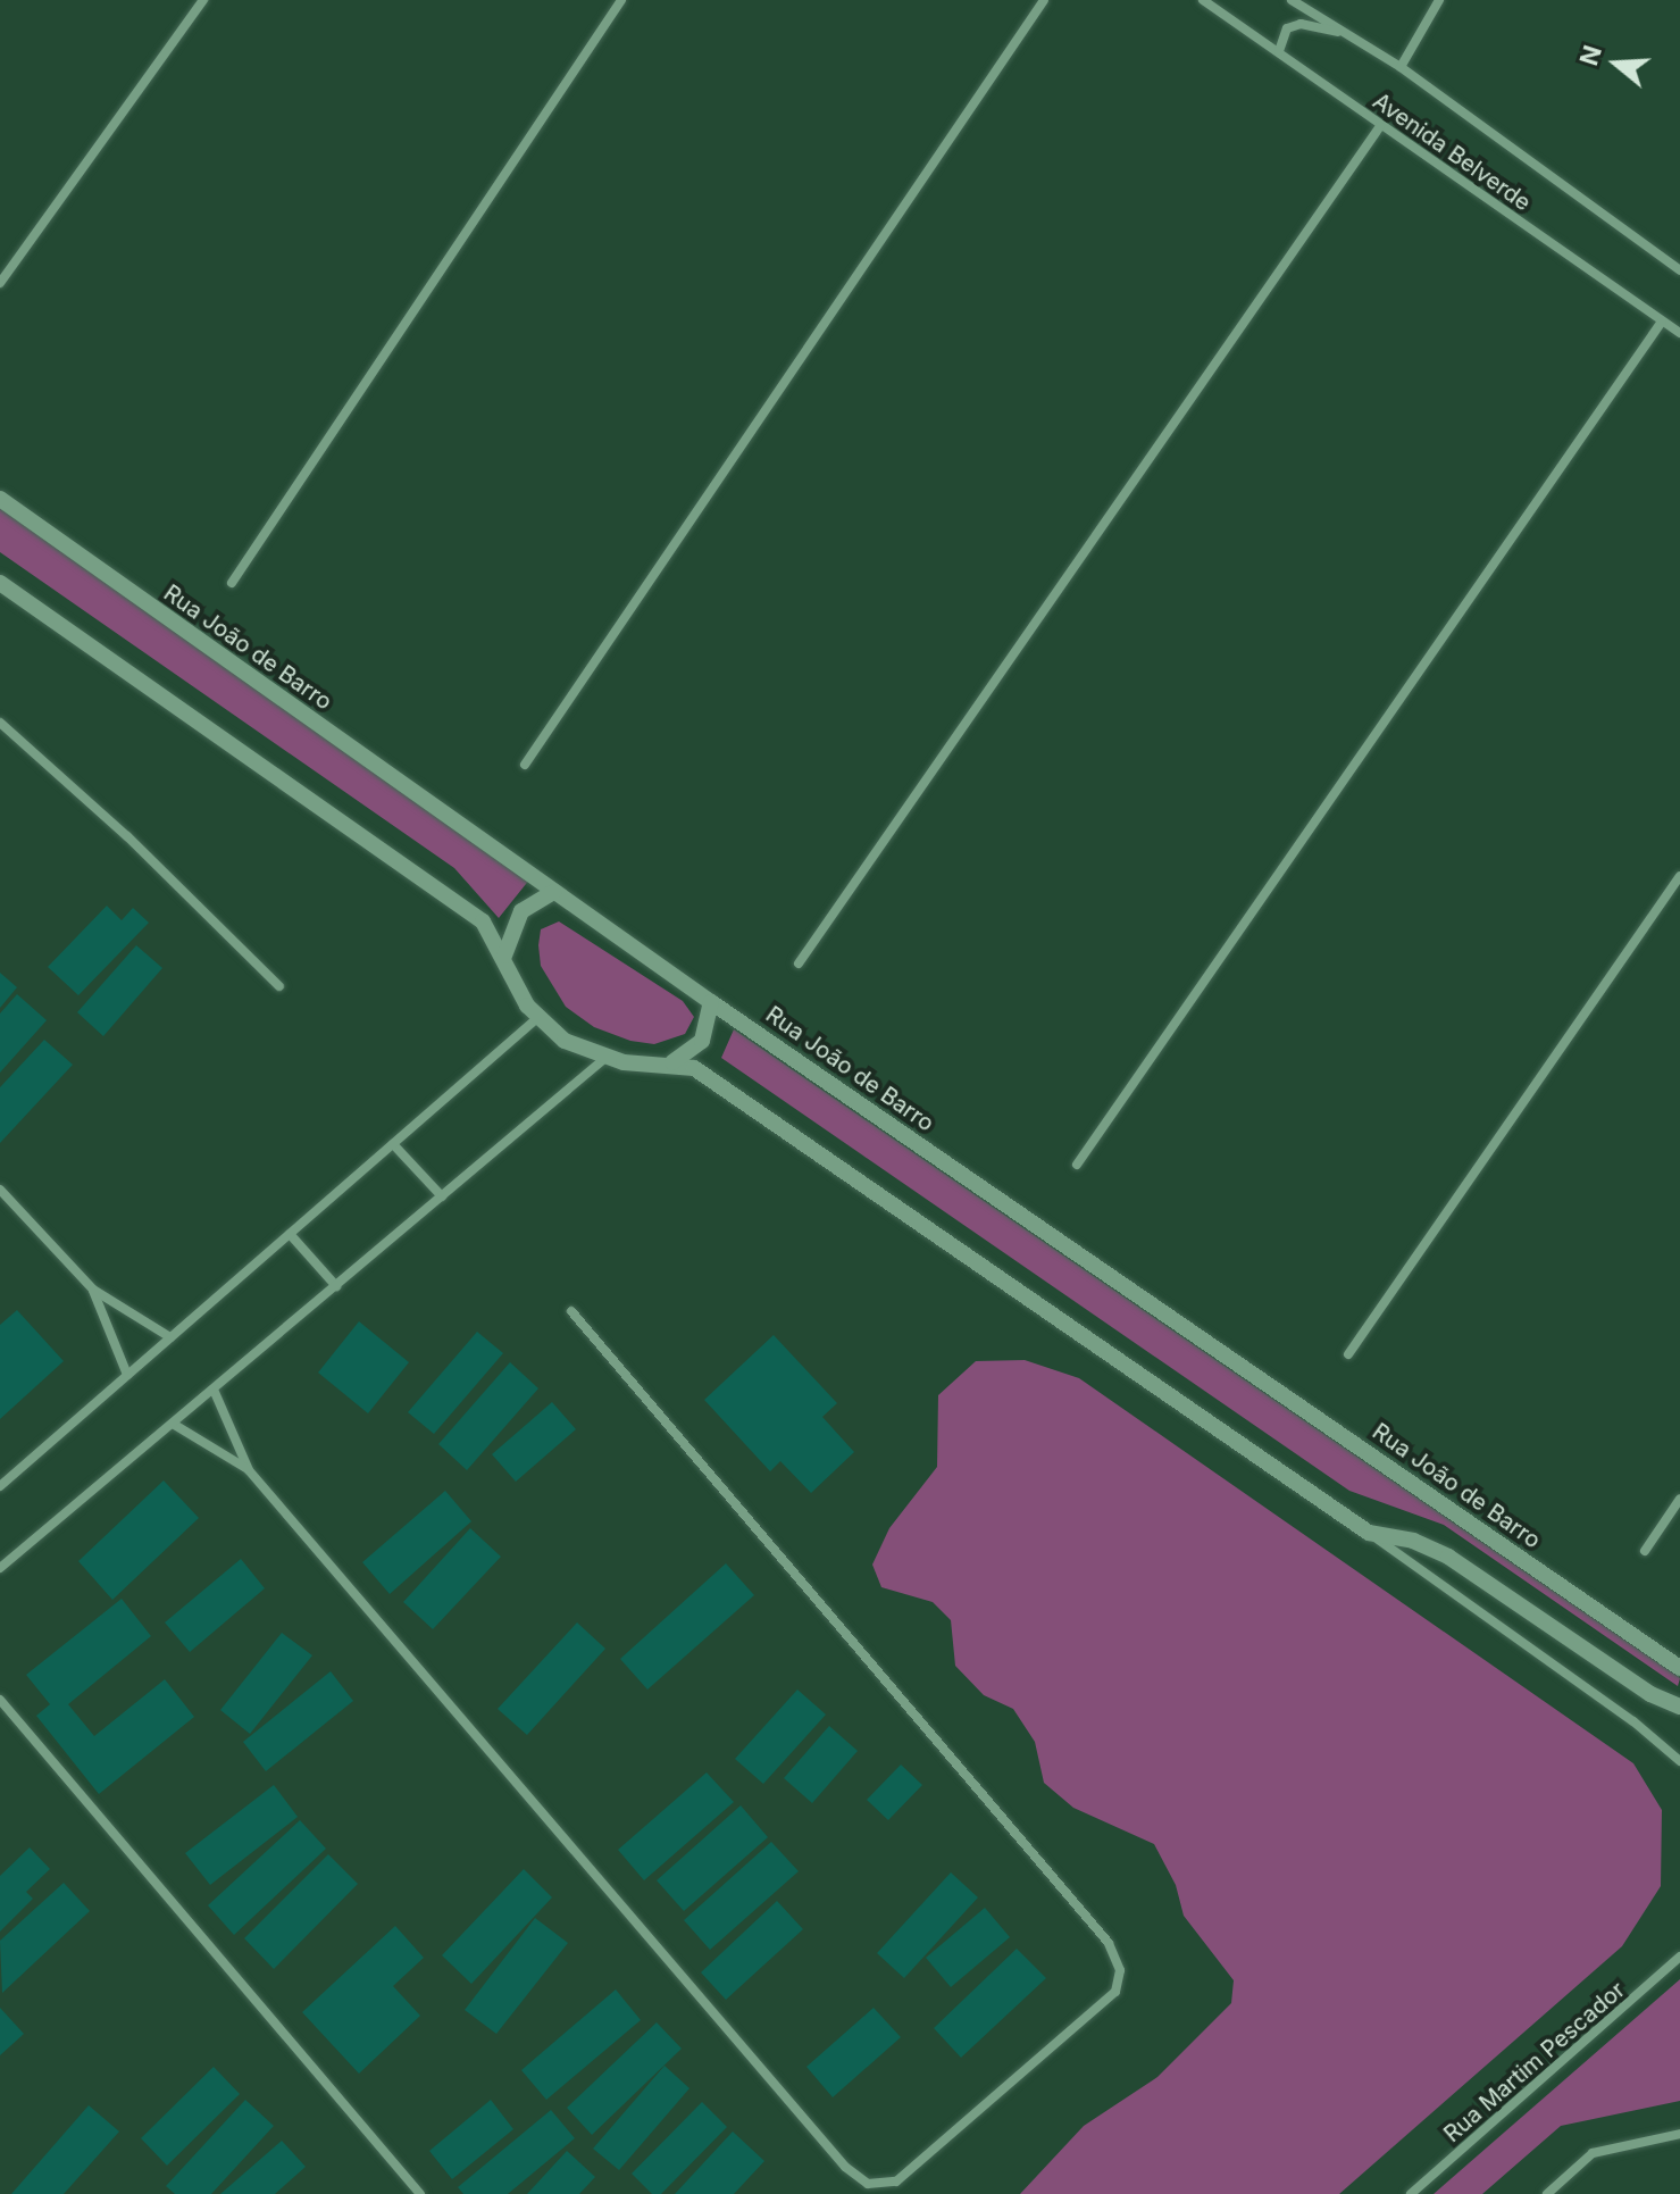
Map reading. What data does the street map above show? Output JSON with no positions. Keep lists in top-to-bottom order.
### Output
{
  "streets": {
    "street": ["Avenida Belverde", "Rua João de Barro", "Rua Martim Pescador"]
  },
  "north": "left"
}
